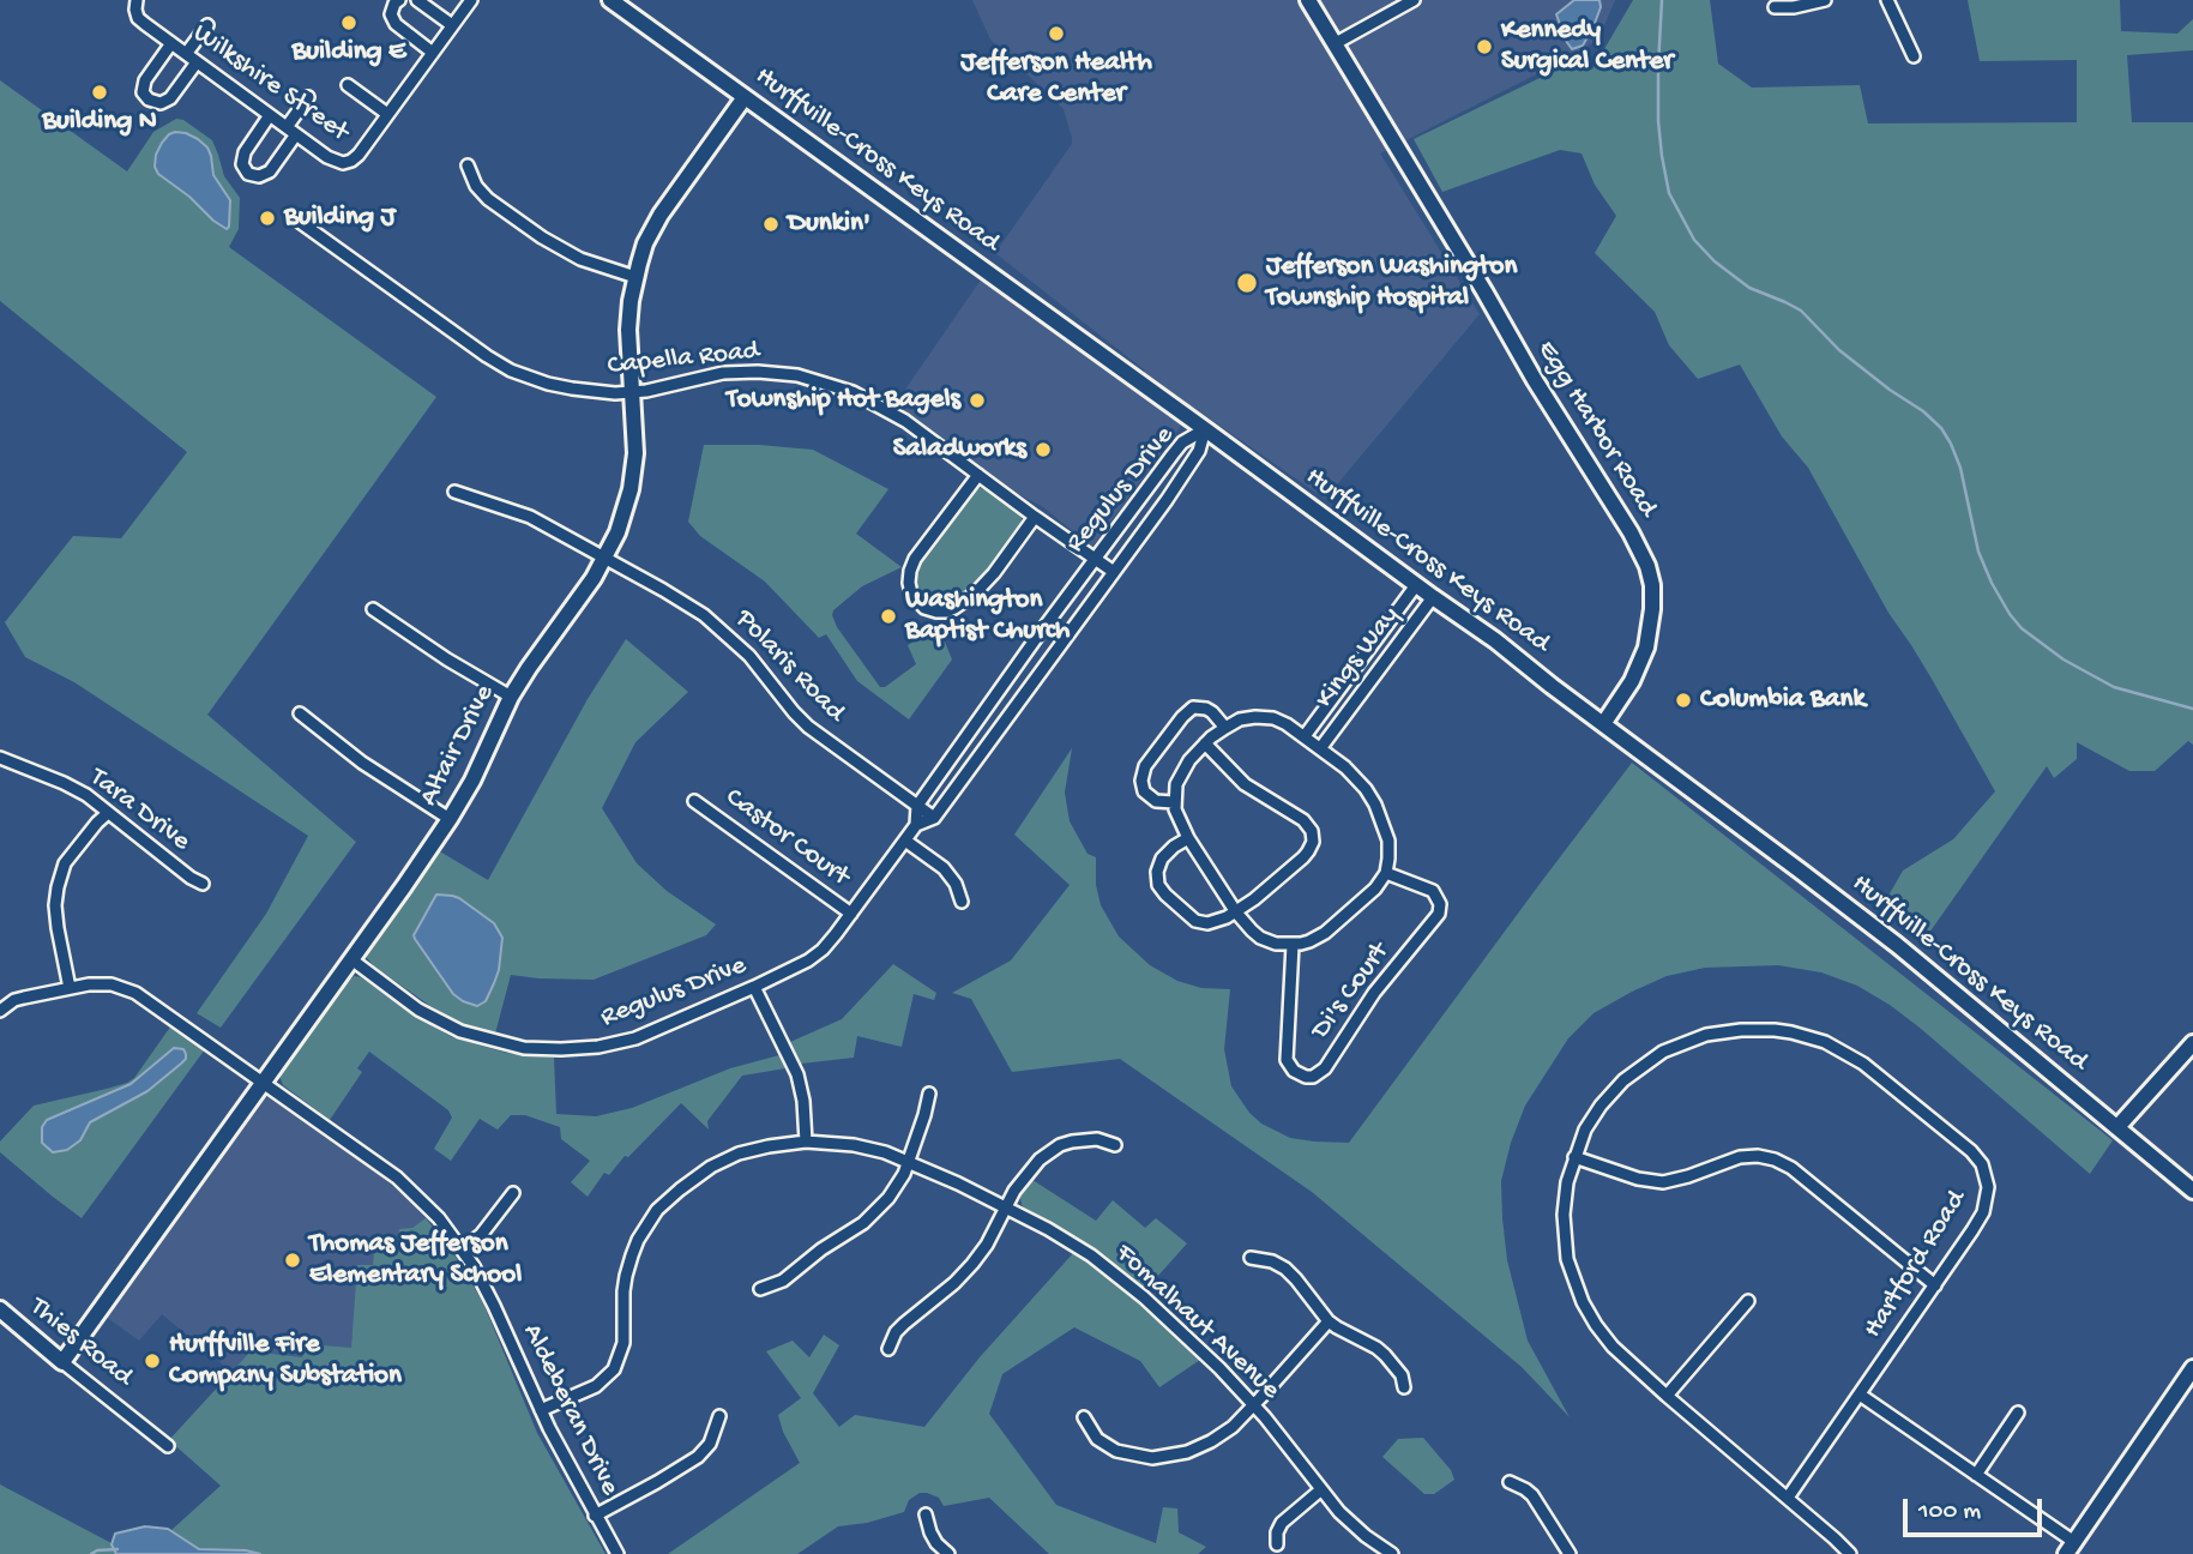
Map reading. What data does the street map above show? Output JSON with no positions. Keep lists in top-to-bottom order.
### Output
{
  "streets": {
    "main road": [
      "Hurffville-Cross Keys Road",
      "Egg Harbor Road",
      "Altair Drive",
      "Thies Road"
    ],
    "street": [
      "Wilkshire Street",
      "Capella Road",
      "Regulus Drive",
      "Kings Way",
      "Polaris Road",
      "Tara Drive",
      "Castor Court",
      "Di's Court",
      "Hartford Road",
      "Fomalhaut Avenue",
      "Aldeberan Drive"
    ]
  },
  "crossings": [
    ["Hurffville-Cross Keys Road", "Egg Harbor Road"],
    ["Hurffville-Cross Keys Road", "Regulus Drive"],
    ["Hurffville-Cross Keys Road", "Kings Way"],
    ["Hurffville-Cross Keys Road", "Altair Drive"],
    ["Capella Road", "Regulus Drive"],
    ["Capella Road", "Altair Drive"],
    ["Regulus Drive", "Polaris Road"],
    ["Regulus Drive", "Altair Drive"],
    ["Regulus Drive", "Castor Court"],
    ["Polaris Road", "Altair Drive"],
    ["Altair Drive", "Thies Road"],
    ["Altair Drive", "Aldeberan Drive"],
    ["Fomalhaut Avenue", "Aldeberan Drive"]
  ],
  "places": [
    "Building E",
    "Jefferson Health Care Center",
    "Kennedy Surgical Center",
    "Building N",
    "Building J",
    "Dunkin'",
    "Jefferson Washington Township Hospital",
    "Township Hot Bagels",
    "Saladworks",
    "Washington Baptist Church",
    "Columbia Bank",
    "Thomas Jefferson Elementary School",
    "Hurffville Fire Company Substation"
  ],
  "scale_bar": "100 m"
}
